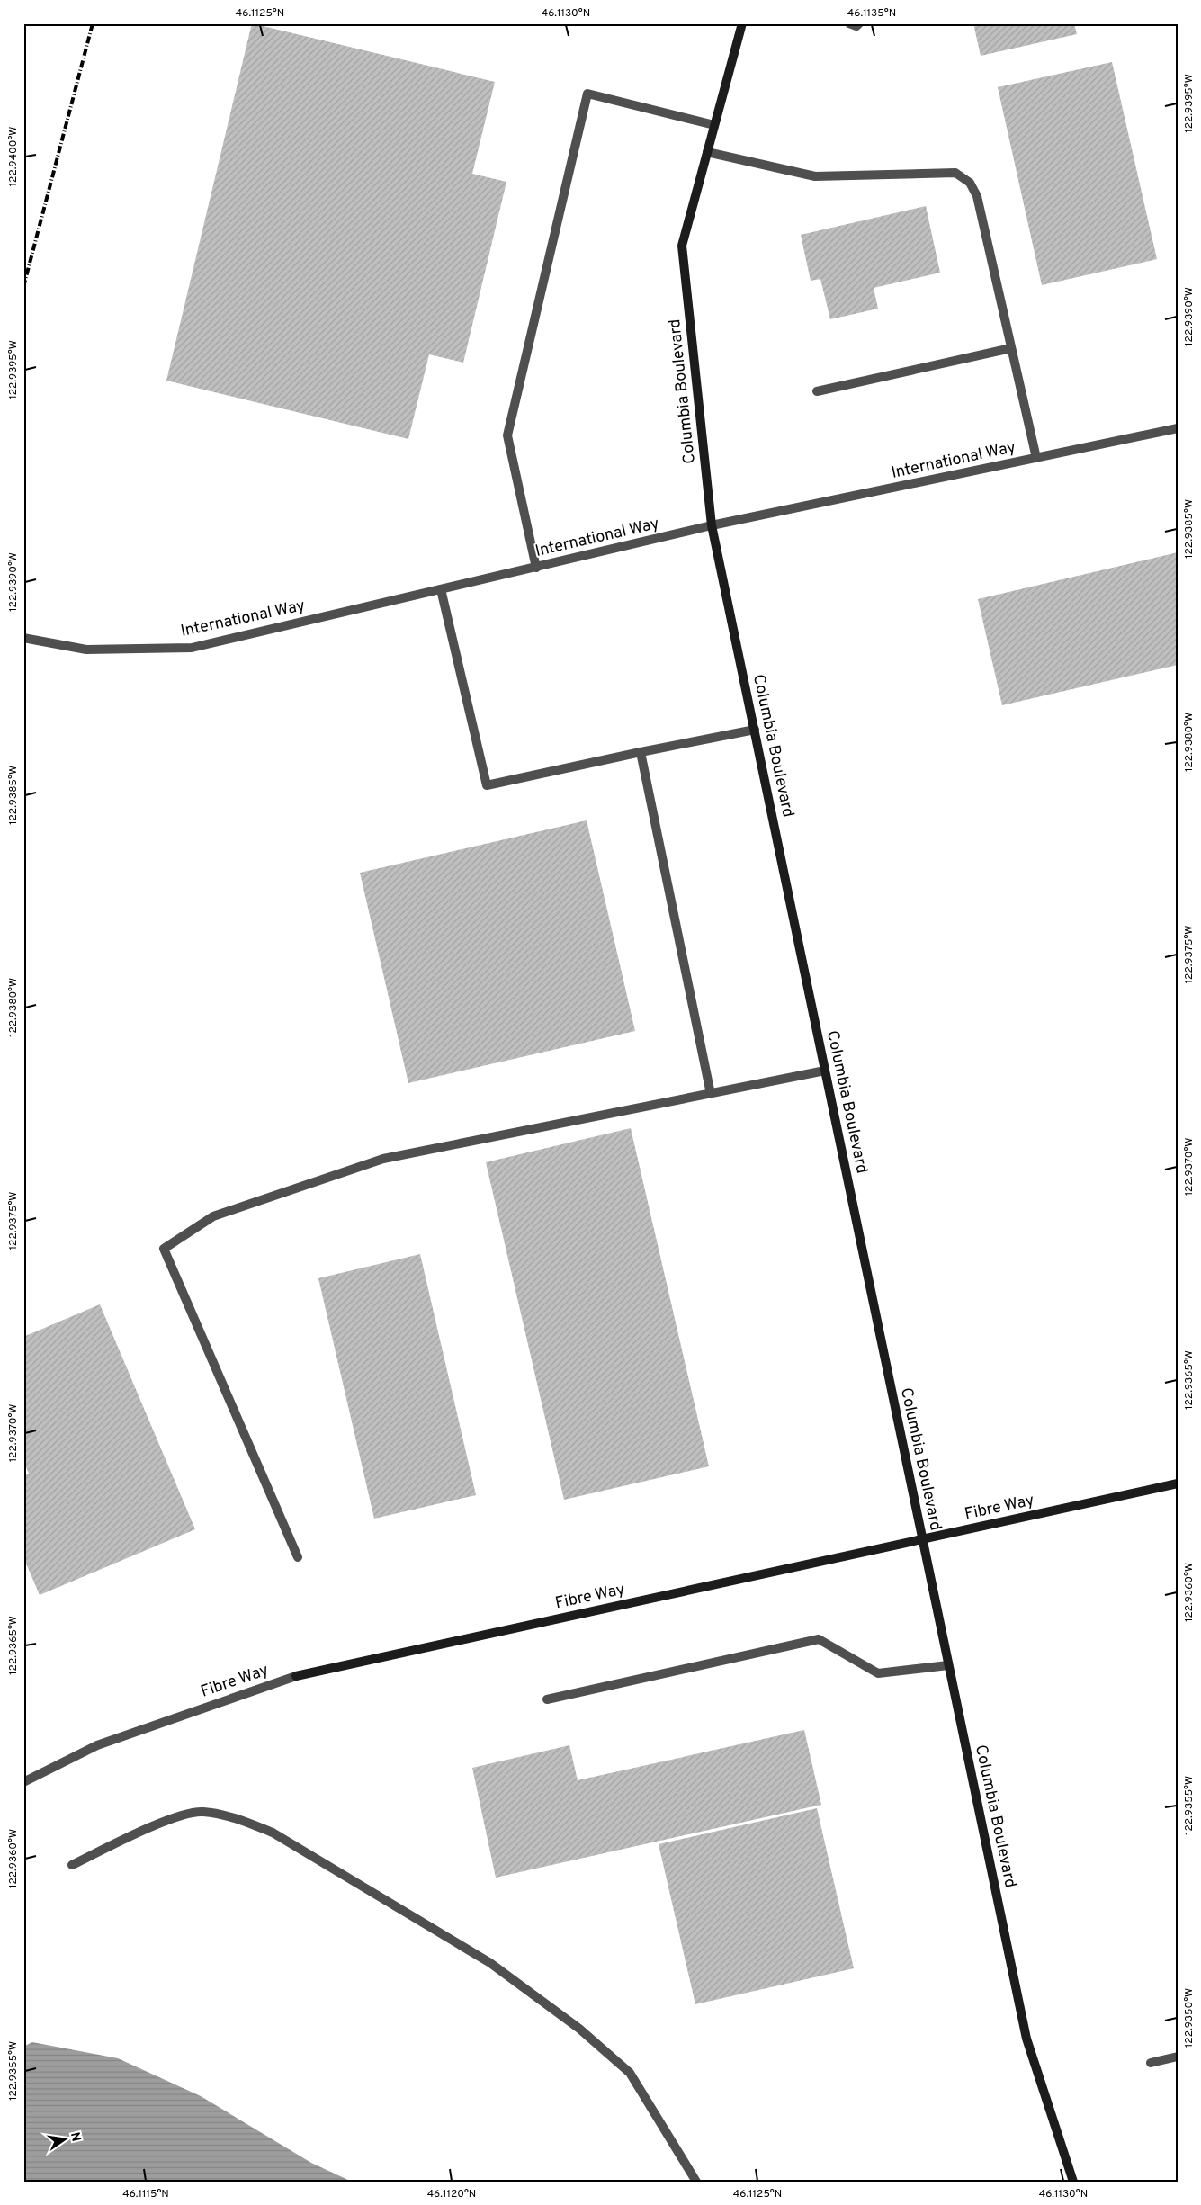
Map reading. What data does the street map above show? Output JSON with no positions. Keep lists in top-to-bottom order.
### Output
{
  "streets": {
    "street": ["Columbia Boulevard", "International Way", "Fibre Way"]
  },
  "crossings": [
    ["Columbia Boulevard", "International Way"],
    ["Columbia Boulevard", "Fibre Way"]
  ],
  "north": "right",
  "coordinates": [
    "46.1125°N",
    "46.1130°N",
    "46.1135°N",
    "122.9395°W",
    "122.9400°W",
    "122.9390°W",
    "122.9385°W",
    "122.9380°W",
    "122.9375°W",
    "122.9370°W",
    "122.9365°W",
    "122.9360°W",
    "122.9355°W",
    "122.9350°W",
    "46.1115°N",
    "46.1120°N"
  ]
}
